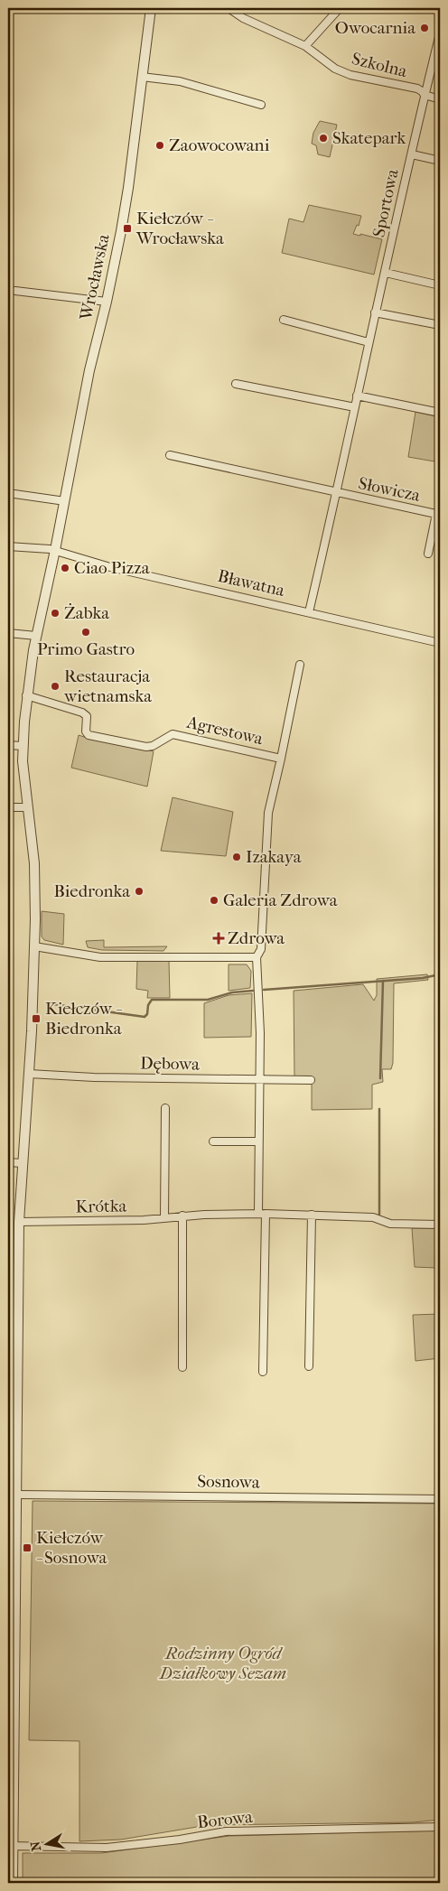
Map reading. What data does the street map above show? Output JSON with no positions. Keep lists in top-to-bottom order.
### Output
{
  "streets": {
    "street": [
      "Szkolna",
      "Sportowa",
      "Wrocławska",
      "Słowicza",
      "Bławatna",
      "Agrestowa",
      "Dębowa",
      "Krótka",
      "Sosnowa",
      "Borowa"
    ]
  },
  "crossings": [
    ["Szkolna", "Sportowa"],
    ["Sportowa", "Słowicza"],
    ["Sportowa", "Bławatna"],
    ["Wrocławska", "Bławatna"],
    ["Wrocławska", "Agrestowa"],
    ["Wrocławska", "Dębowa"],
    ["Wrocławska", "Krótka"],
    ["Wrocławska", "Sosnowa"],
    ["Wrocławska", "Borowa"],
    ["Agrestowa", "Dębowa"]
  ],
  "parks": ["Rodzinny Ogród Działkowy Sezam"],
  "places": {
    "other": [
      "Owocarnia",
      "Skatepark",
      "Zaowocowani",
      "Ciao Pizza",
      "Żabka",
      "Primo Gastro",
      "Restauracja wietnamska",
      "Izakaya",
      "Biedronka",
      "Galeria Zdrowa"
    ],
    "transit": ["Kiełczów - Wrocławska", "Kiełczów - Biedronka", "Kiełczów - Sosnowa"],
    "health": ["Zdrowa"]
  },
  "north": "left"
}
